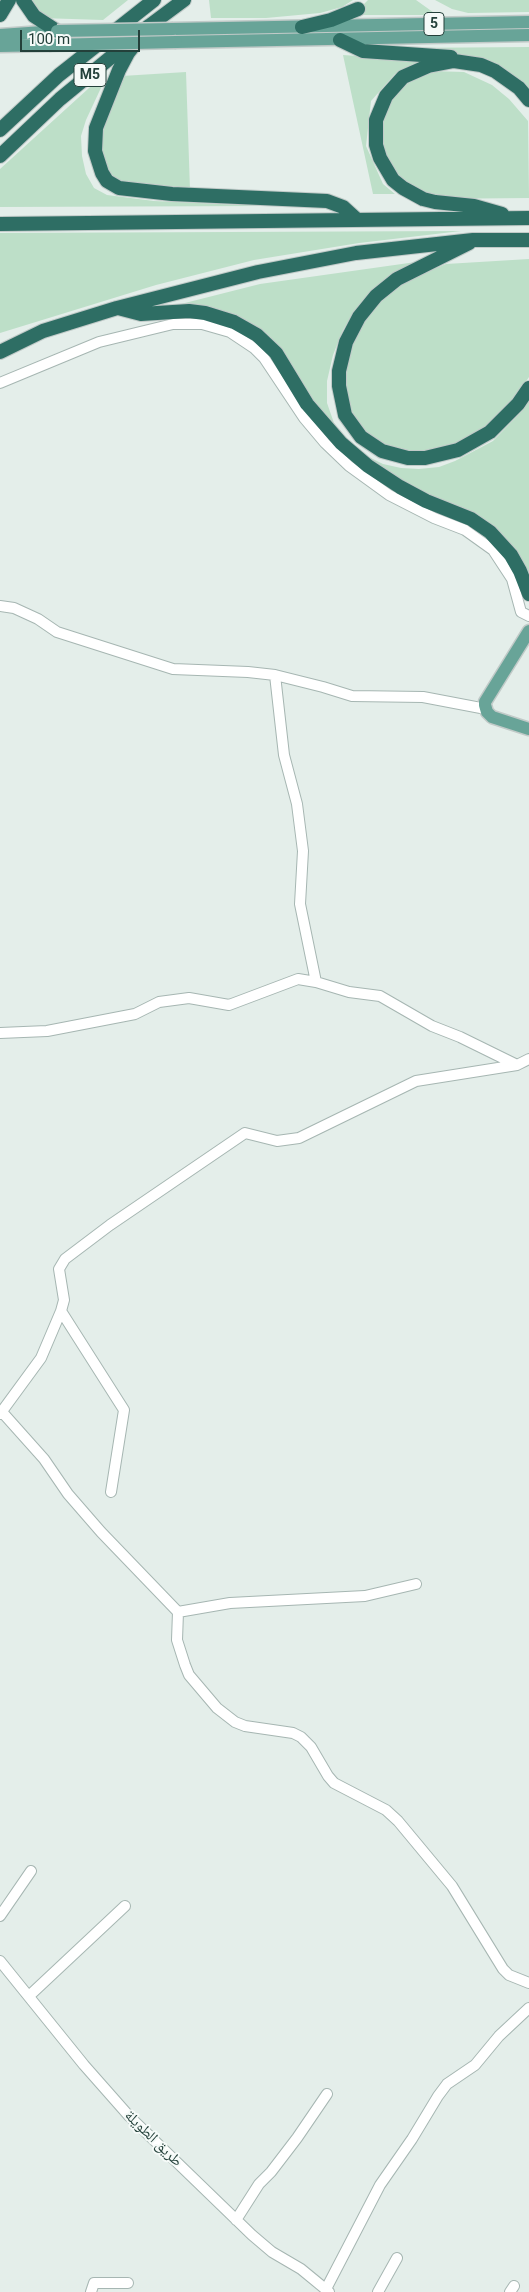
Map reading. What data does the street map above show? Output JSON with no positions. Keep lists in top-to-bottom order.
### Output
{
  "streets": {
    "highway": ["M5"],
    "main road": ["5"],
    "street": ["طريق الطويلة"]
  },
  "scale_bar": "100 m"
}
